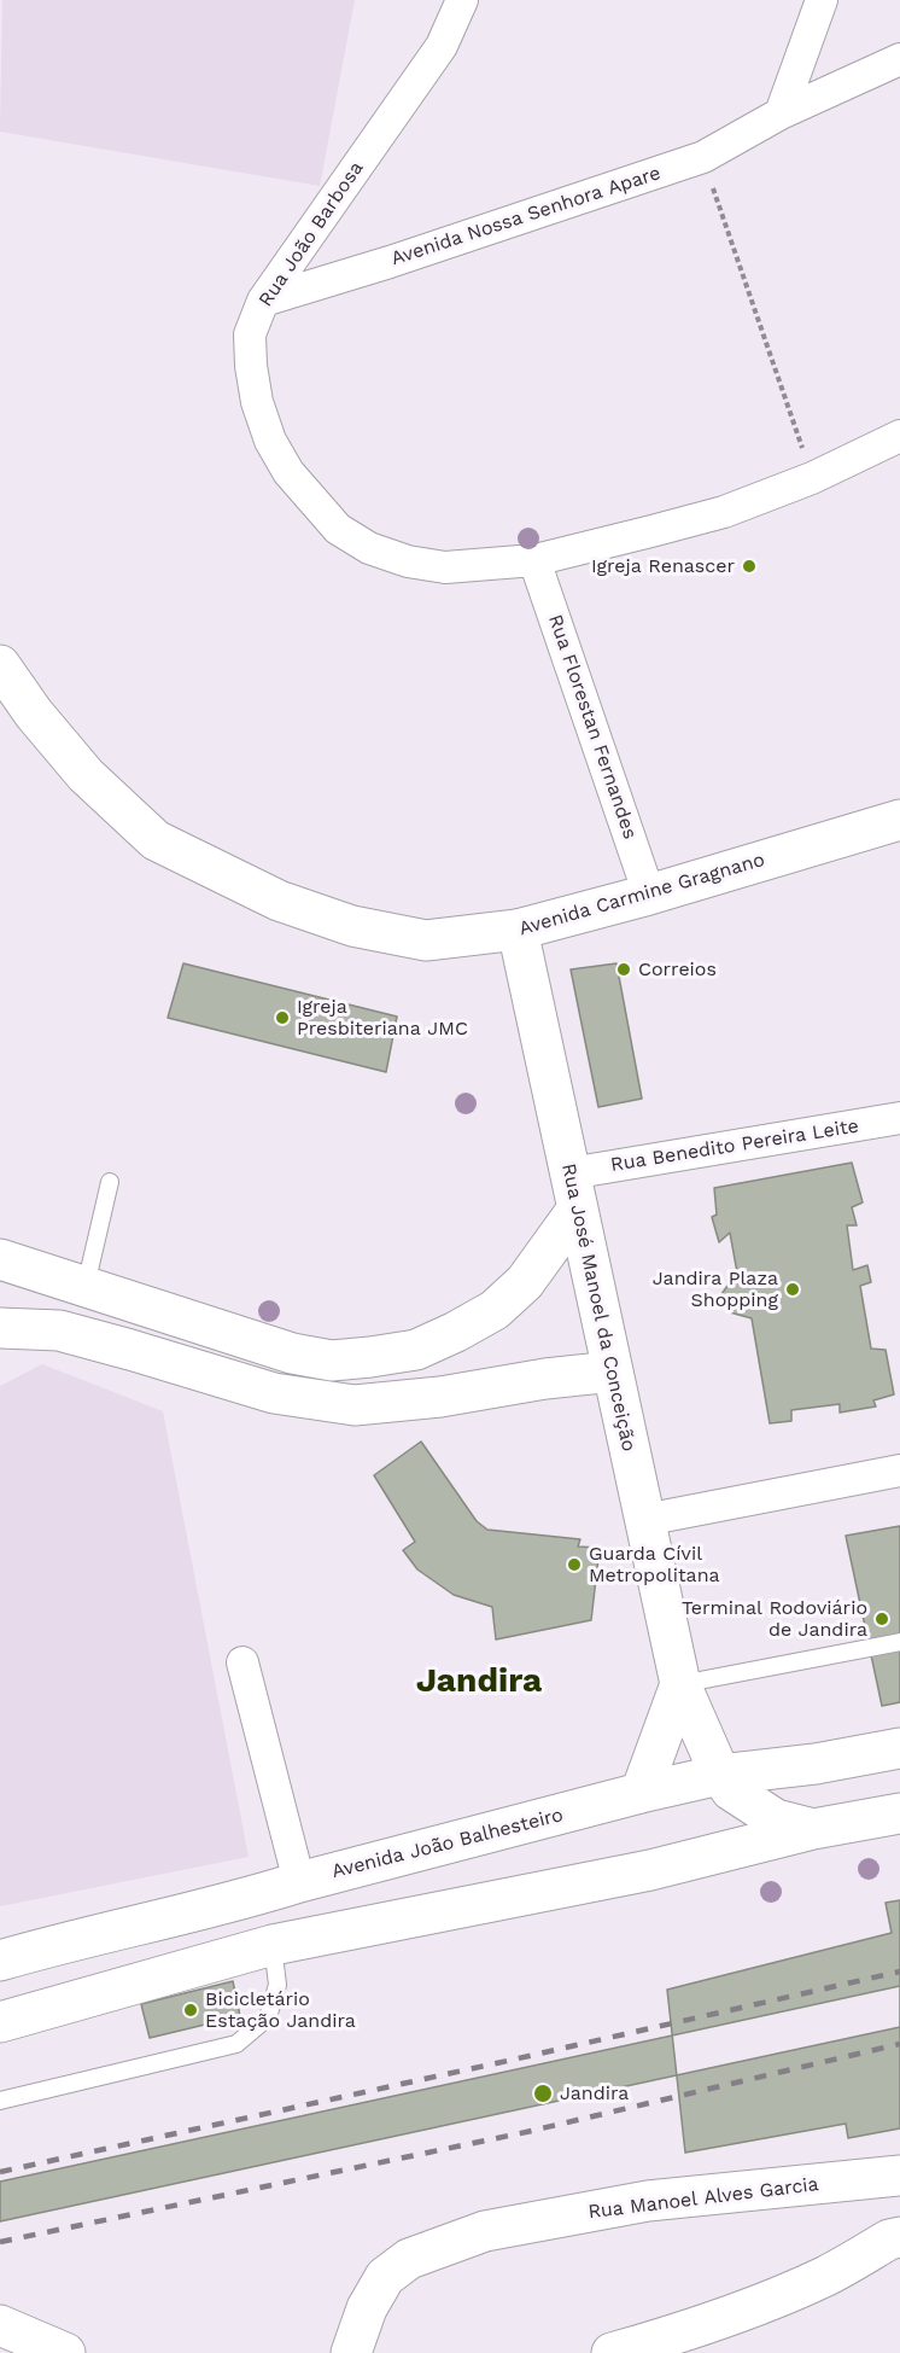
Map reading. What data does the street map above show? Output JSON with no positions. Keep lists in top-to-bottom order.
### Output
{
  "streets": {
    "main road": [
      "Avenida Carmine Gragnano",
      "Rua José Manoel da Conceição",
      "Avenida João Balhesteiro",
      "Rua Manoel Alves Garcia"
    ],
    "street": [
      "Avenida Nossa Senhora Apare",
      "Rua João Barbosa",
      "Rua Florestan Fernandes",
      "Rua Benedito Pereira Leite"
    ]
  },
  "crossings": [
    ["Avenida Nossa Senhora Apare", "Rua João Barbosa"],
    ["Rua João Barbosa", "Rua Florestan Fernandes"],
    ["Rua Florestan Fernandes", "Avenida Carmine Gragnano"],
    ["Avenida Carmine Gragnano", "Rua José Manoel da Conceição"],
    ["Rua Benedito Pereira Leite", "Rua José Manoel da Conceição"],
    ["Rua José Manoel da Conceição", "Avenida João Balhesteiro"]
  ],
  "districts": ["Jandira"],
  "places": [
    "Igreja Renascer",
    "Correios",
    "Igreja Presbiteriana JMC",
    "Jandira Plaza Shopping",
    "Guarda Cívil Metropolitana",
    "Terminal Rodoviário de Jandira",
    "Bicicletário Estação Jandira",
    "Jandira"
  ]
}
